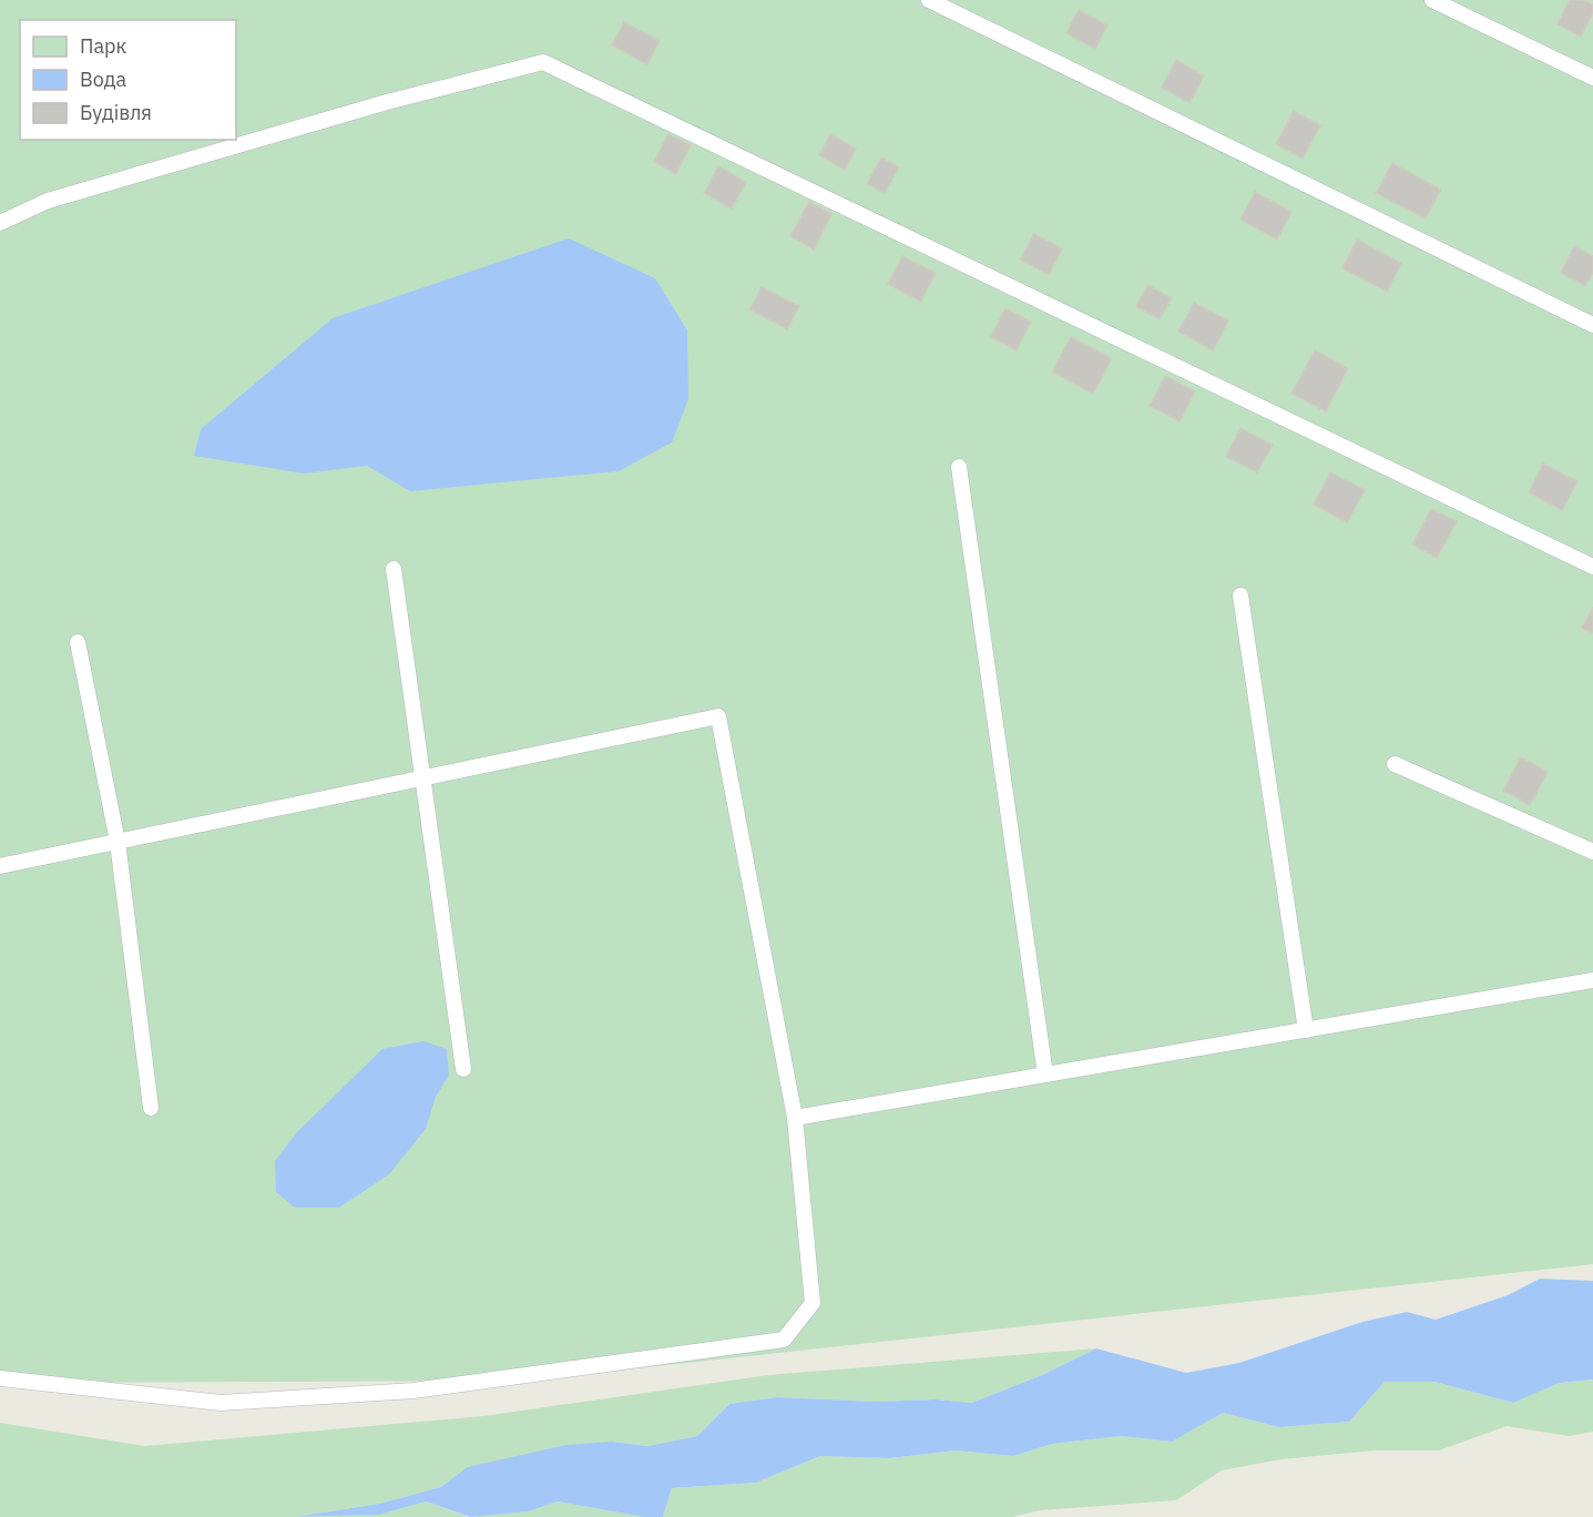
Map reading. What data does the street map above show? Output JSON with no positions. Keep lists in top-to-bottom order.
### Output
{
  "legend": ["Парк", "Вода", "Будівля"]
}
